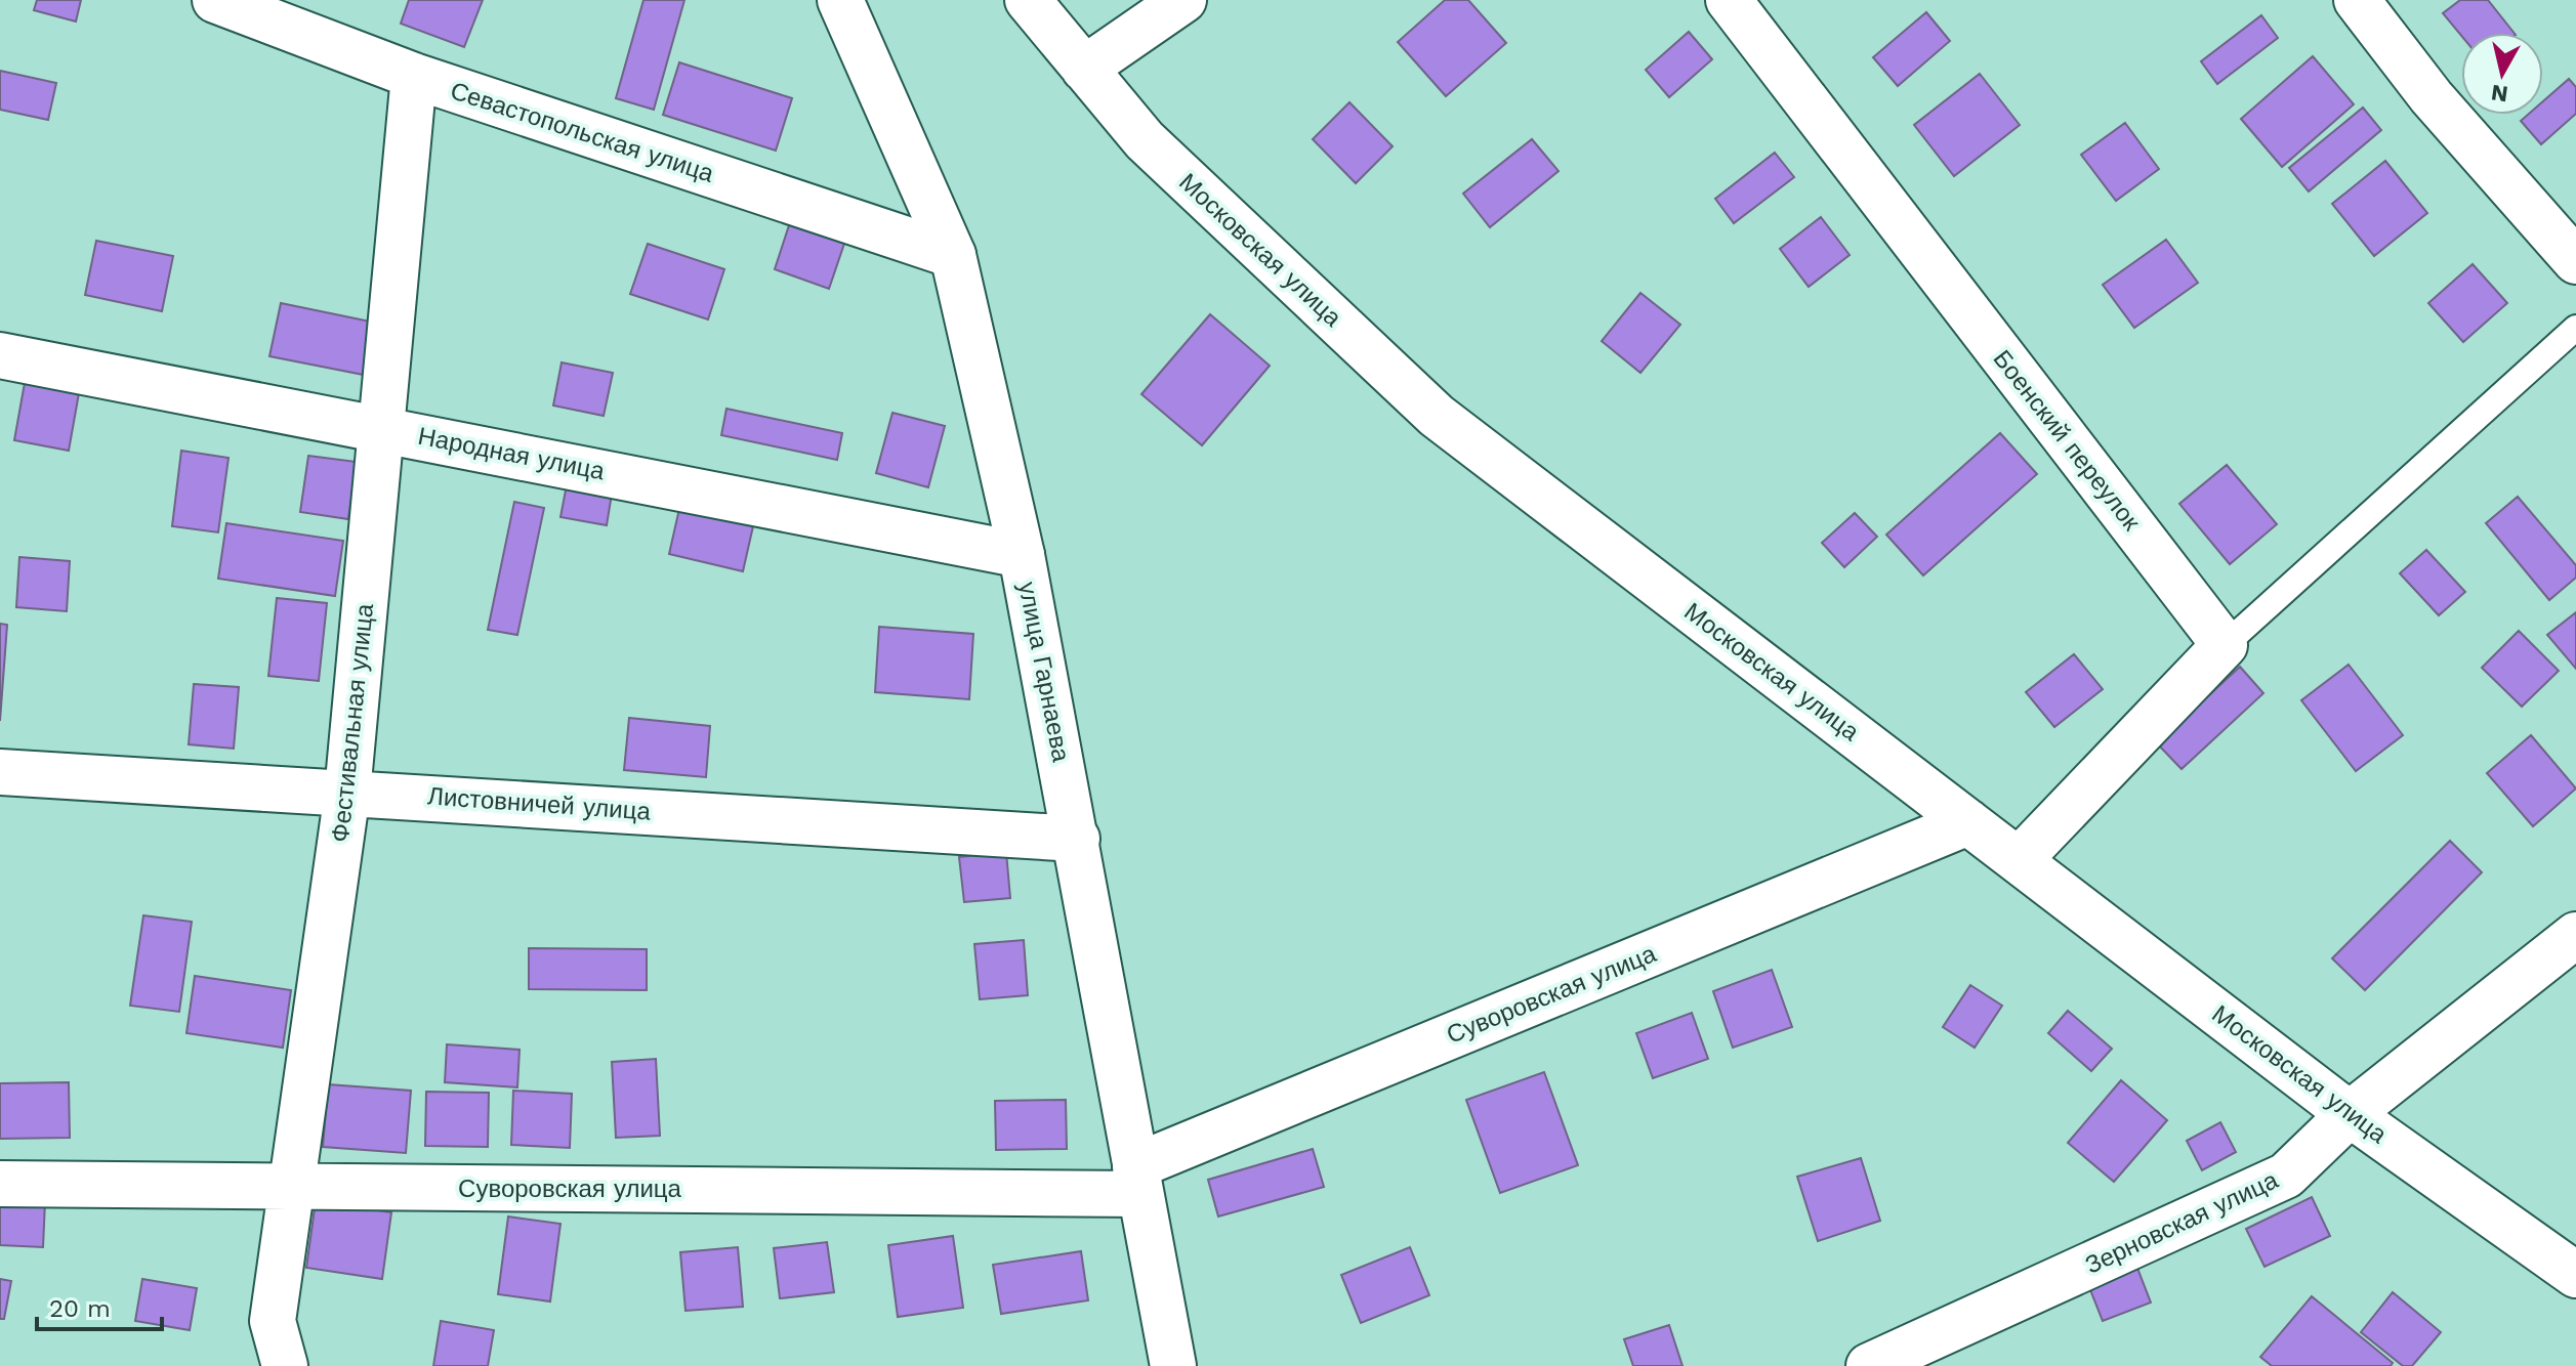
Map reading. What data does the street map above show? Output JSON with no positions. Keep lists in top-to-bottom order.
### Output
{
  "streets": {
    "street": [
      "Севастопольская улица",
      "Московская улица",
      "Боенский переулок",
      "Народная улица",
      "улица Гарнаева",
      "Фестивальная улица",
      "Листовничей улица",
      "Суворовская улица",
      "Зерновская улица"
    ]
  },
  "crossings": [
    ["Севастопольская улица", "улица Гарнаева"],
    ["Севастопольская улица", "Фестивальная улица"],
    ["Московская улица", "Суворовская улица"],
    ["Московская улица", "Зерновская улица"],
    ["Народная улица", "улица Гарнаева"],
    ["Народная улица", "Фестивальная улица"],
    ["улица Гарнаева", "Листовничей улица"],
    ["улица Гарнаева", "Суворовская улица"],
    ["Фестивальная улица", "Листовничей улица"],
    ["Фестивальная улица", "Суворовская улица"]
  ],
  "scale_bar": "20 m",
  "north": "bottom"
}
